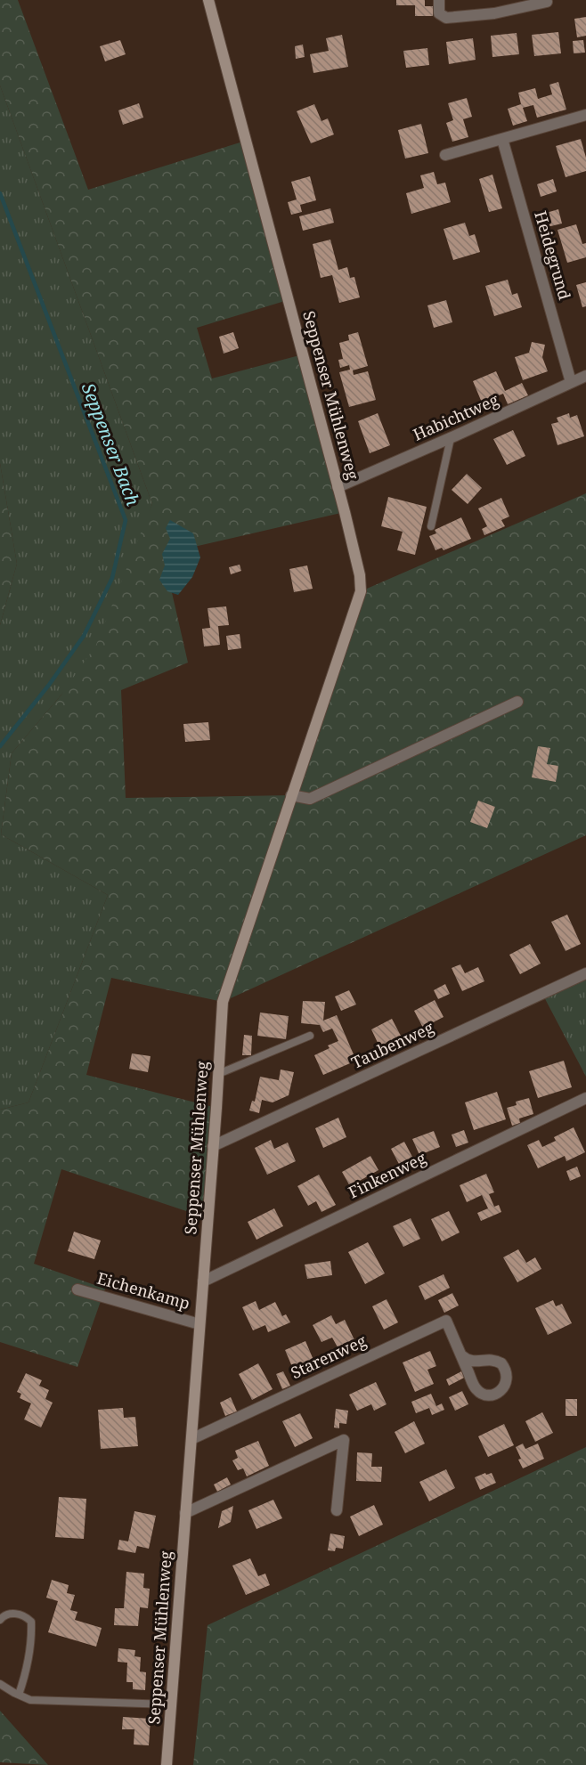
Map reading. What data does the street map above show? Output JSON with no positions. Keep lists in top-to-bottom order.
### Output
{
  "streets": {
    "street": [
      "Heidegrund",
      "Seppenser Mühlenweg",
      "Habichtweg",
      "Taubenweg",
      "Finkenweg",
      "Eichenkamp",
      "Starenweg"
    ]
  },
  "crossings": [
    ["Heidegrund", "Habichtweg"],
    ["Seppenser Mühlenweg", "Habichtweg"],
    ["Seppenser Mühlenweg", "Taubenweg"],
    ["Seppenser Mühlenweg", "Finkenweg"],
    ["Seppenser Mühlenweg", "Eichenkamp"],
    ["Seppenser Mühlenweg", "Starenweg"]
  ],
  "water": ["Seppenser Bach"]
}
